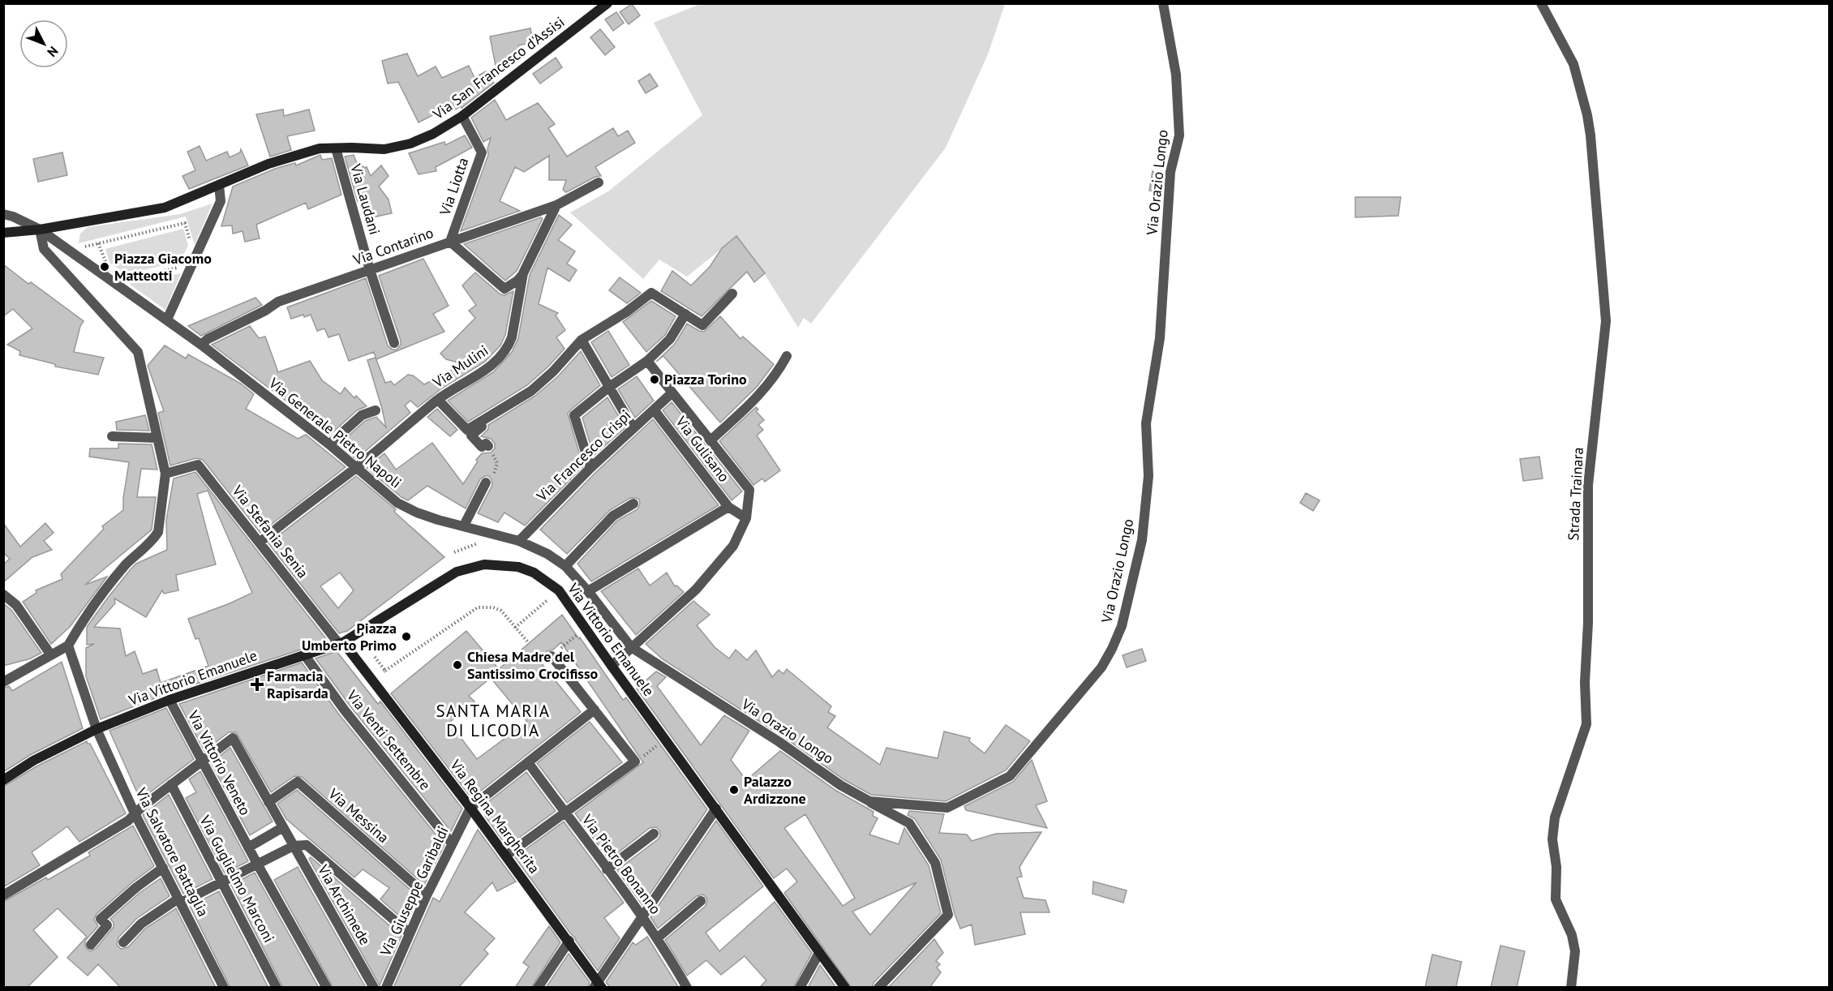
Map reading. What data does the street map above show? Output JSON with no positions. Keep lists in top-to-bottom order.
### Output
{
  "streets": {
    "street": [
      "Via San Francesco d'Assisi",
      "Via Orazio Longo",
      "Via Liotta",
      "Via Laudani",
      "Via Contarino",
      "Via Mulini",
      "Via Generale Pietro Napoli",
      "Via Gulisano",
      "Via Francesco Crispi",
      "Strada Trainara",
      "Via Stefania Senia",
      "Via Vittorio Emanuele",
      "Via Venti Settembre",
      "Via Vittorio Veneto",
      "Via Messina",
      "Via Regina Margherita",
      "Via Salvatore Battaglia",
      "Via Pietro Bonanno",
      "Via Guglielmo Marconi",
      "Via Giuseppe Garibaldi",
      "Via Archimede"
    ]
  },
  "crossings": [
    ["Via San Francesco d'Assisi", "Via Liotta"],
    ["Via San Francesco d'Assisi", "Via Laudani"],
    ["Via San Francesco d'Assisi", "Via Generale Pietro Napoli"],
    ["Via Orazio Longo", "Via Generale Pietro Napoli"],
    ["Via Liotta", "Via Contarino"],
    ["Via Laudani", "Via Contarino"],
    ["Via Contarino", "Via Mulini"],
    ["Via Contarino", "Via Generale Pietro Napoli"],
    ["Via Mulini", "Via Generale Pietro Napoli"],
    ["Via Mulini", "Via Stefania Senia"],
    ["Via Generale Pietro Napoli", "Via Francesco Crispi"],
    ["Via Gulisano", "Via Francesco Crispi"],
    ["Via Stefania Senia", "Via Vittorio Emanuele"],
    ["Via Stefania Senia", "Via Regina Margherita"],
    ["Via Vittorio Emanuele", "Via Venti Settembre"],
    ["Via Vittorio Emanuele", "Via Vittorio Veneto"],
    ["Via Vittorio Emanuele", "Via Regina Margherita"],
    ["Via Vittorio Emanuele", "Via Salvatore Battaglia"],
    ["Via Venti Settembre", "Via Giuseppe Garibaldi"],
    ["Via Messina", "Via Giuseppe Garibaldi"],
    ["Via Messina", "Via Archimede"],
    ["Via Regina Margherita", "Via Giuseppe Garibaldi"]
  ],
  "districts": ["SANTA MARIA DI LICODIA"],
  "places": {
    "other": [
      "Piazza Giacomo Matteotti",
      "Piazza Torino",
      "Piazza Umberto Primo",
      "Chiesa Madre del Santissimo Crocifisso",
      "Palazzo Ardizzone"
    ],
    "health": ["Farmacia Rapisarda"]
  },
  "north": "bottom right"
}
